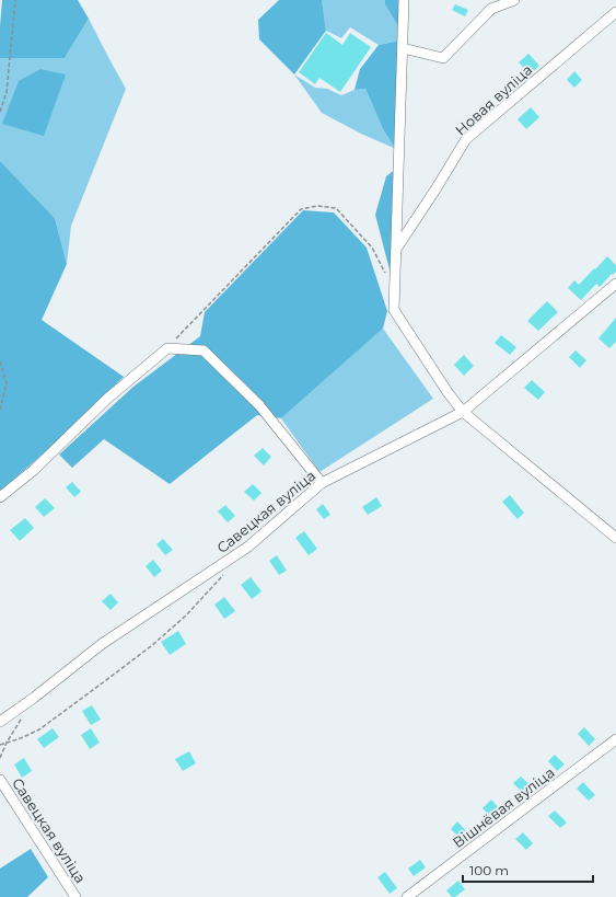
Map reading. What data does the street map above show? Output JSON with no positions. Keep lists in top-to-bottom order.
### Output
{
  "streets": {
    "street": ["Новая вуліца", "Савецкая вуліца", "Вішнёвая вуліца"]
  },
  "scale_bar": "100 m"
}
